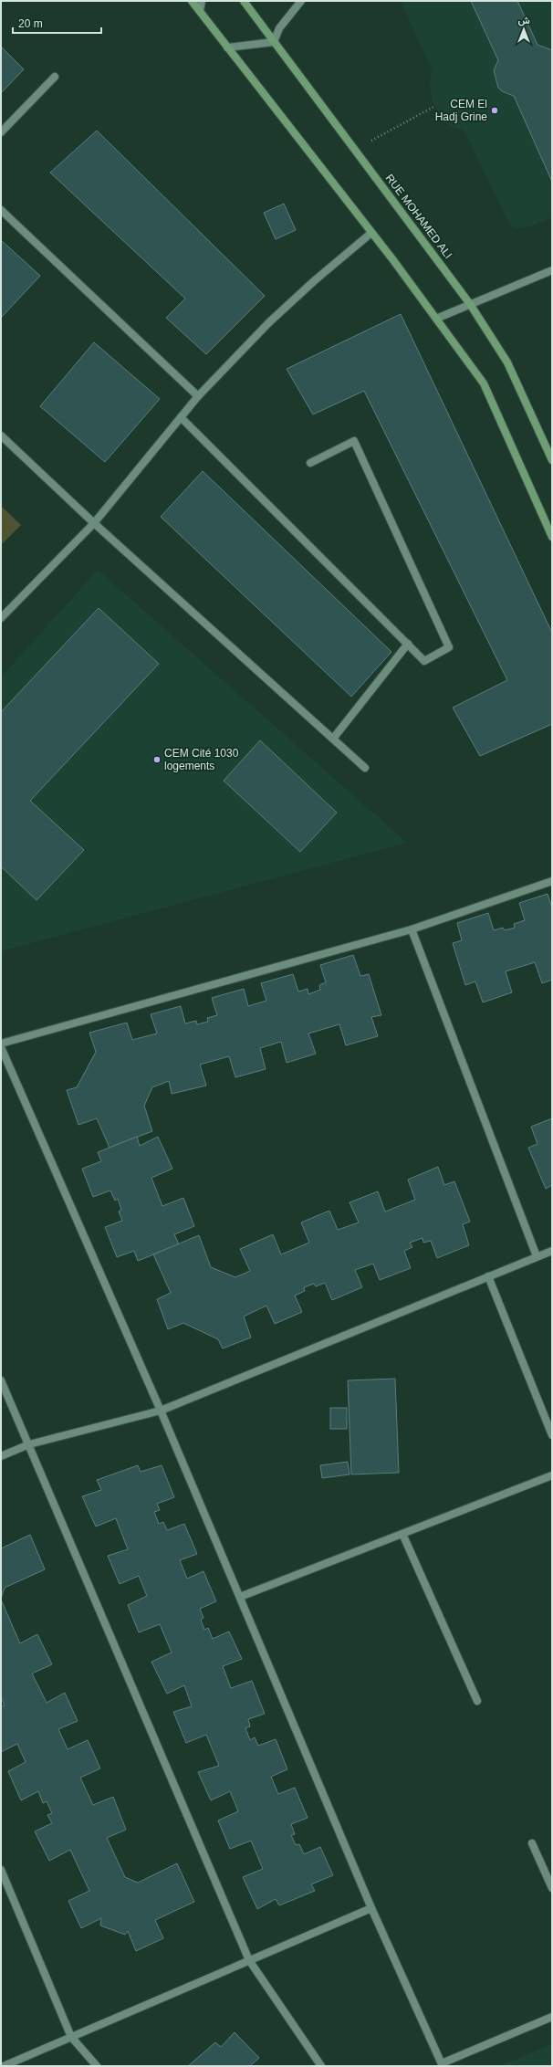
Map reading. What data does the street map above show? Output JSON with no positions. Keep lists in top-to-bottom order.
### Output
{
  "streets": {
    "street": ["RUE MOHAMED ALI"]
  },
  "places": ["CEM El Hadj Grine", "CEM Cité 1030 logements"],
  "scale_bar": "20 m",
  "north": "top"
}
